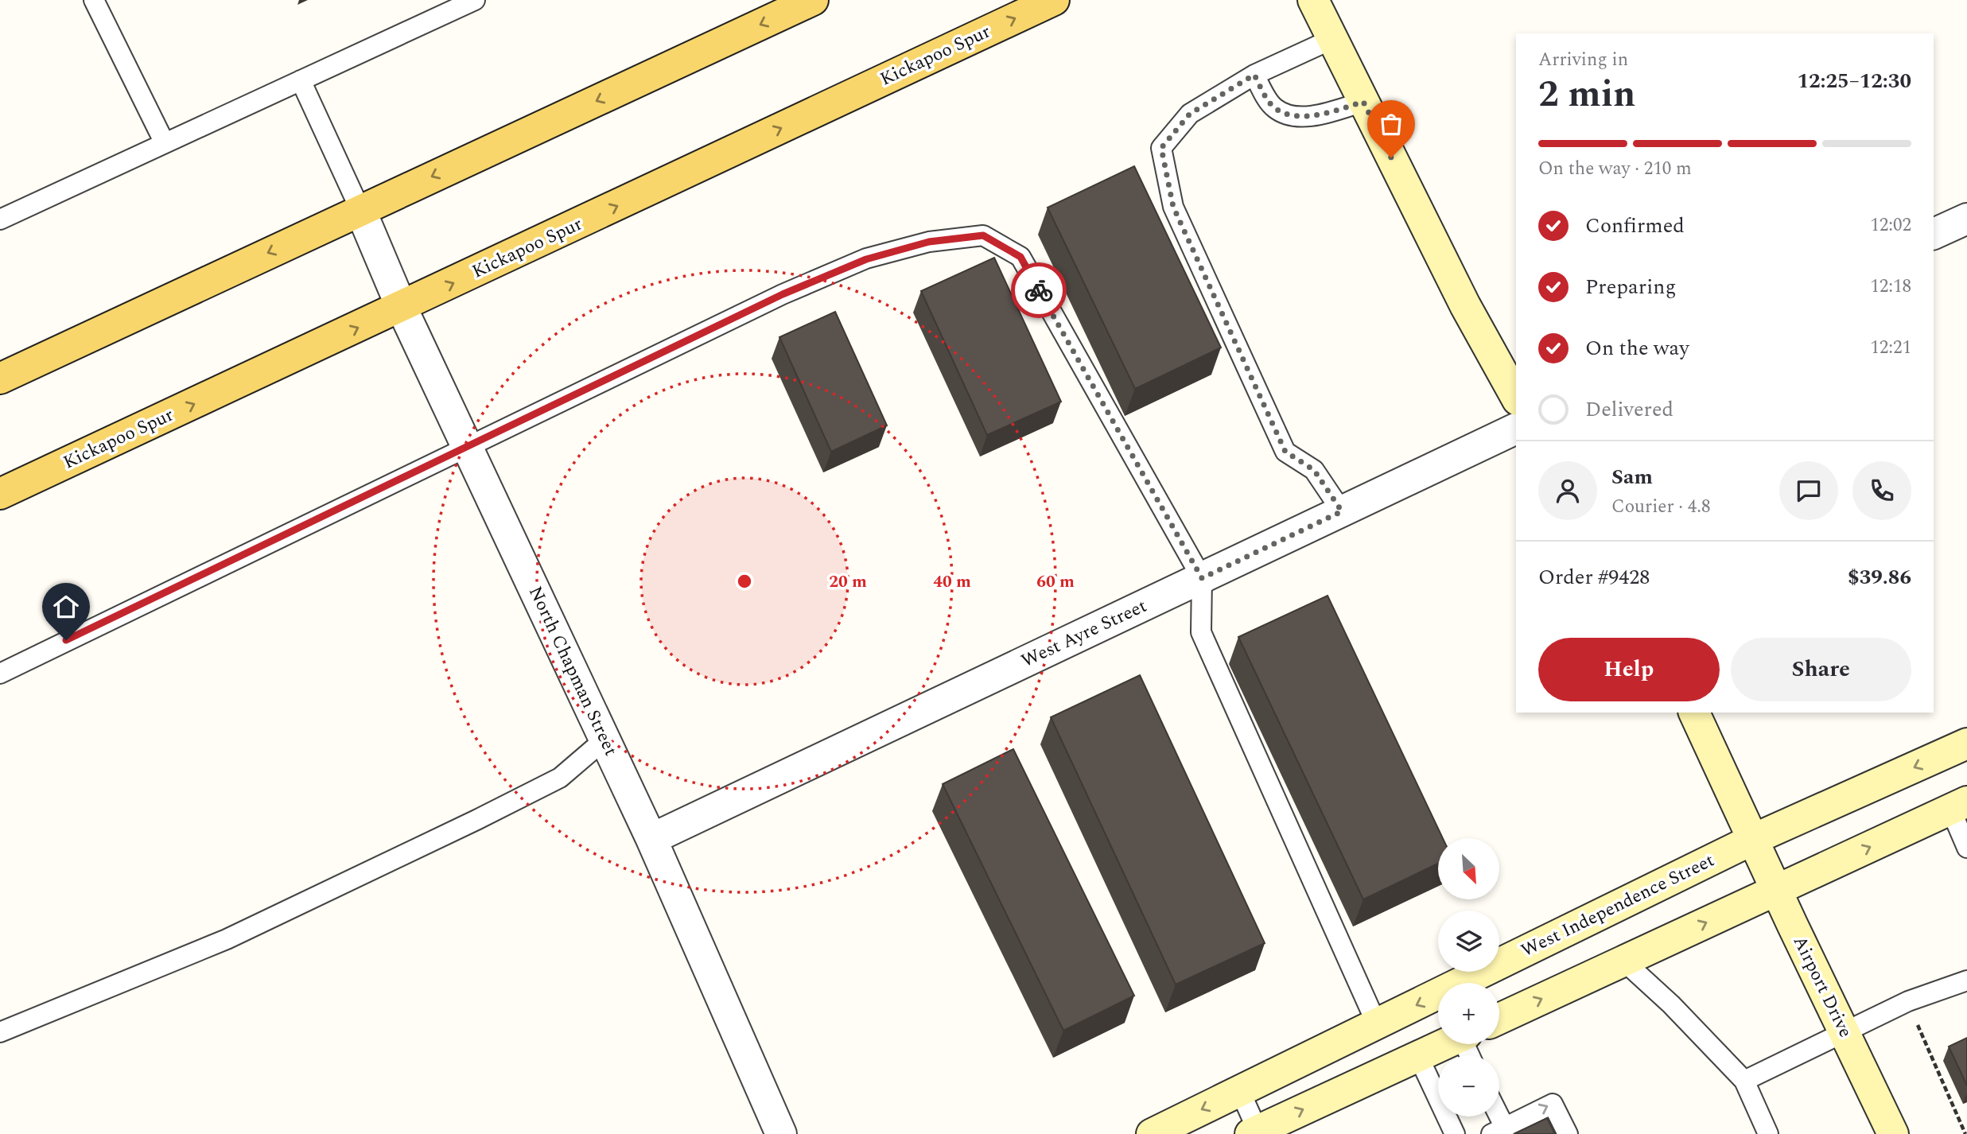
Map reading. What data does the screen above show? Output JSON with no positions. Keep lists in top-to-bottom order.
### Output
{
  "streets": {
    "main road": ["Kickapoo Spur"],
    "street": [
      "West Ayre Street",
      "North Chapman Street",
      "West Independence Street",
      "Airport Drive"
    ]
  },
  "crossings": [
    ["Kickapoo Spur", "North Chapman Street"],
    ["West Ayre Street", "North Chapman Street"],
    ["West Independence Street", "Airport Drive"]
  ],
  "north": "bottom right",
  "page": {
    "heading": ["2 min", "Arriving in", "12:25–12:30"],
    "panel": [
      "Sam",
      "Courier · 4.8",
      "Order #9428",
      "$39.86"
    ],
    "bar": "On the way · 210 m",
    "list": [
      ["Confirmed", "12:02"],
      ["Preparing", "12:18"],
      ["On the way", "12:21"],
      "Delivered"
    ],
    "buttons": ["Help", "Share"],
    "map_buttons": ["+", "−"]
  },
  "rings": ["20 m", "40 m", "60 m"]
}
